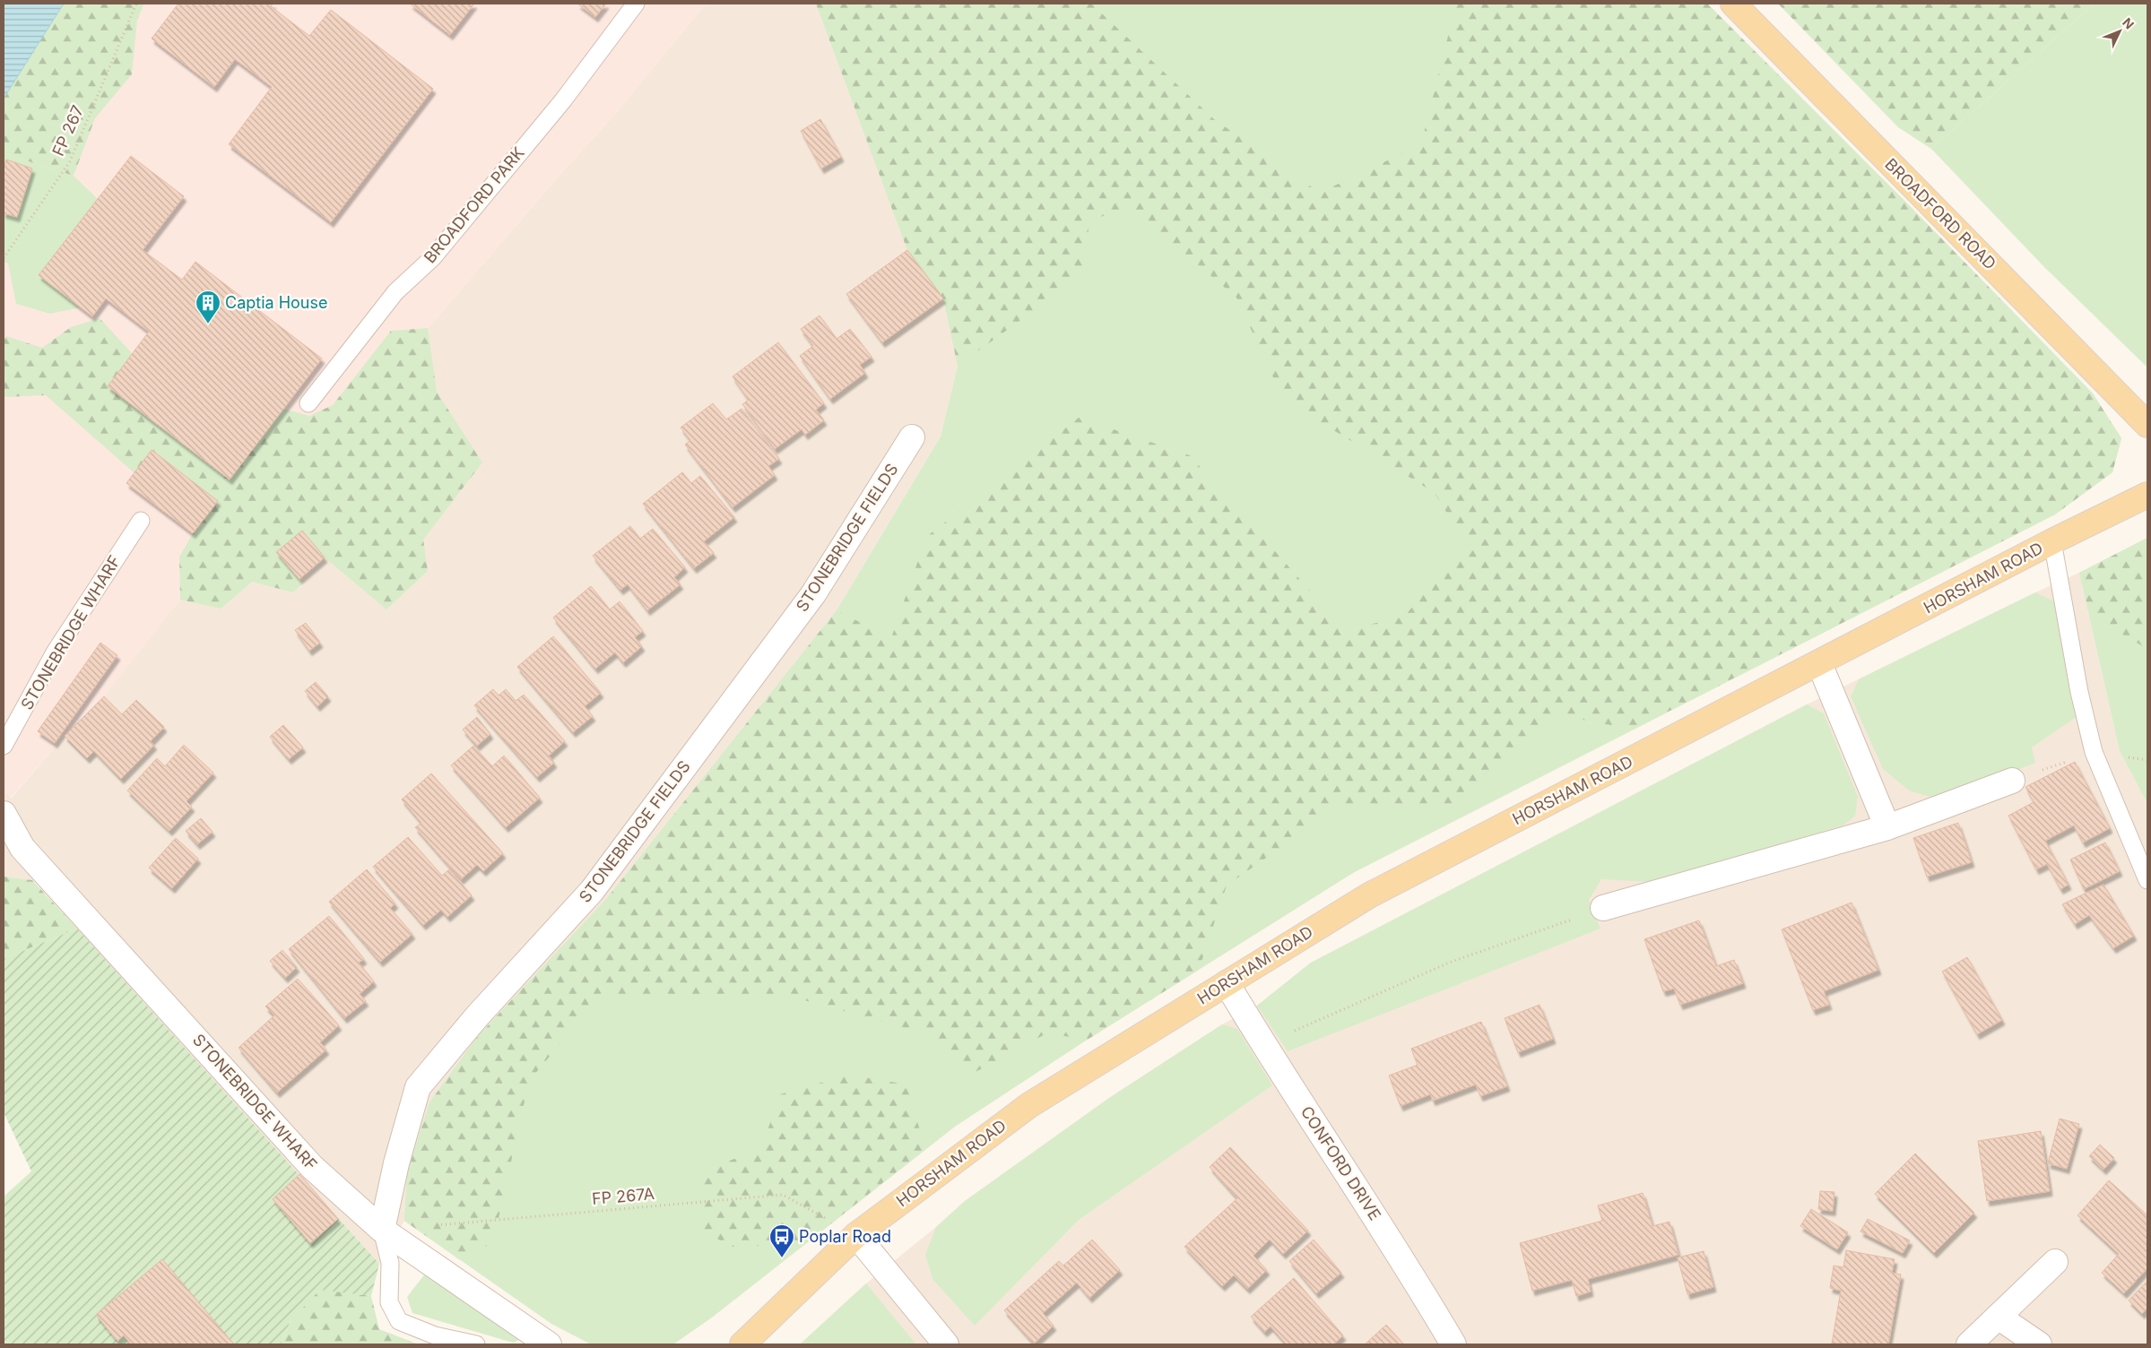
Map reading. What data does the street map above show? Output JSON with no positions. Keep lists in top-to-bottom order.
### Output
{
  "streets": {
    "main road": ["BROADFORD ROAD", "HORSHAM ROAD"],
    "street": ["STONEBRIDGE FIELDS", "STONEBRIDGE WHARF", "CONFORD DRIVE"],
    "lane": ["BROADFORD PARK"],
    "path": ["FP 267", "FP 267A"]
  },
  "crossings": [
    ["STONEBRIDGE FIELDS", "STONEBRIDGE WHARF"],
    ["HORSHAM ROAD", "CONFORD DRIVE"],
    ["HORSHAM ROAD", "FP 267A"]
  ],
  "places": {
    "building": ["Captia House"],
    "bus stop": ["Poplar Road"]
  },
  "north": "top right"
}
